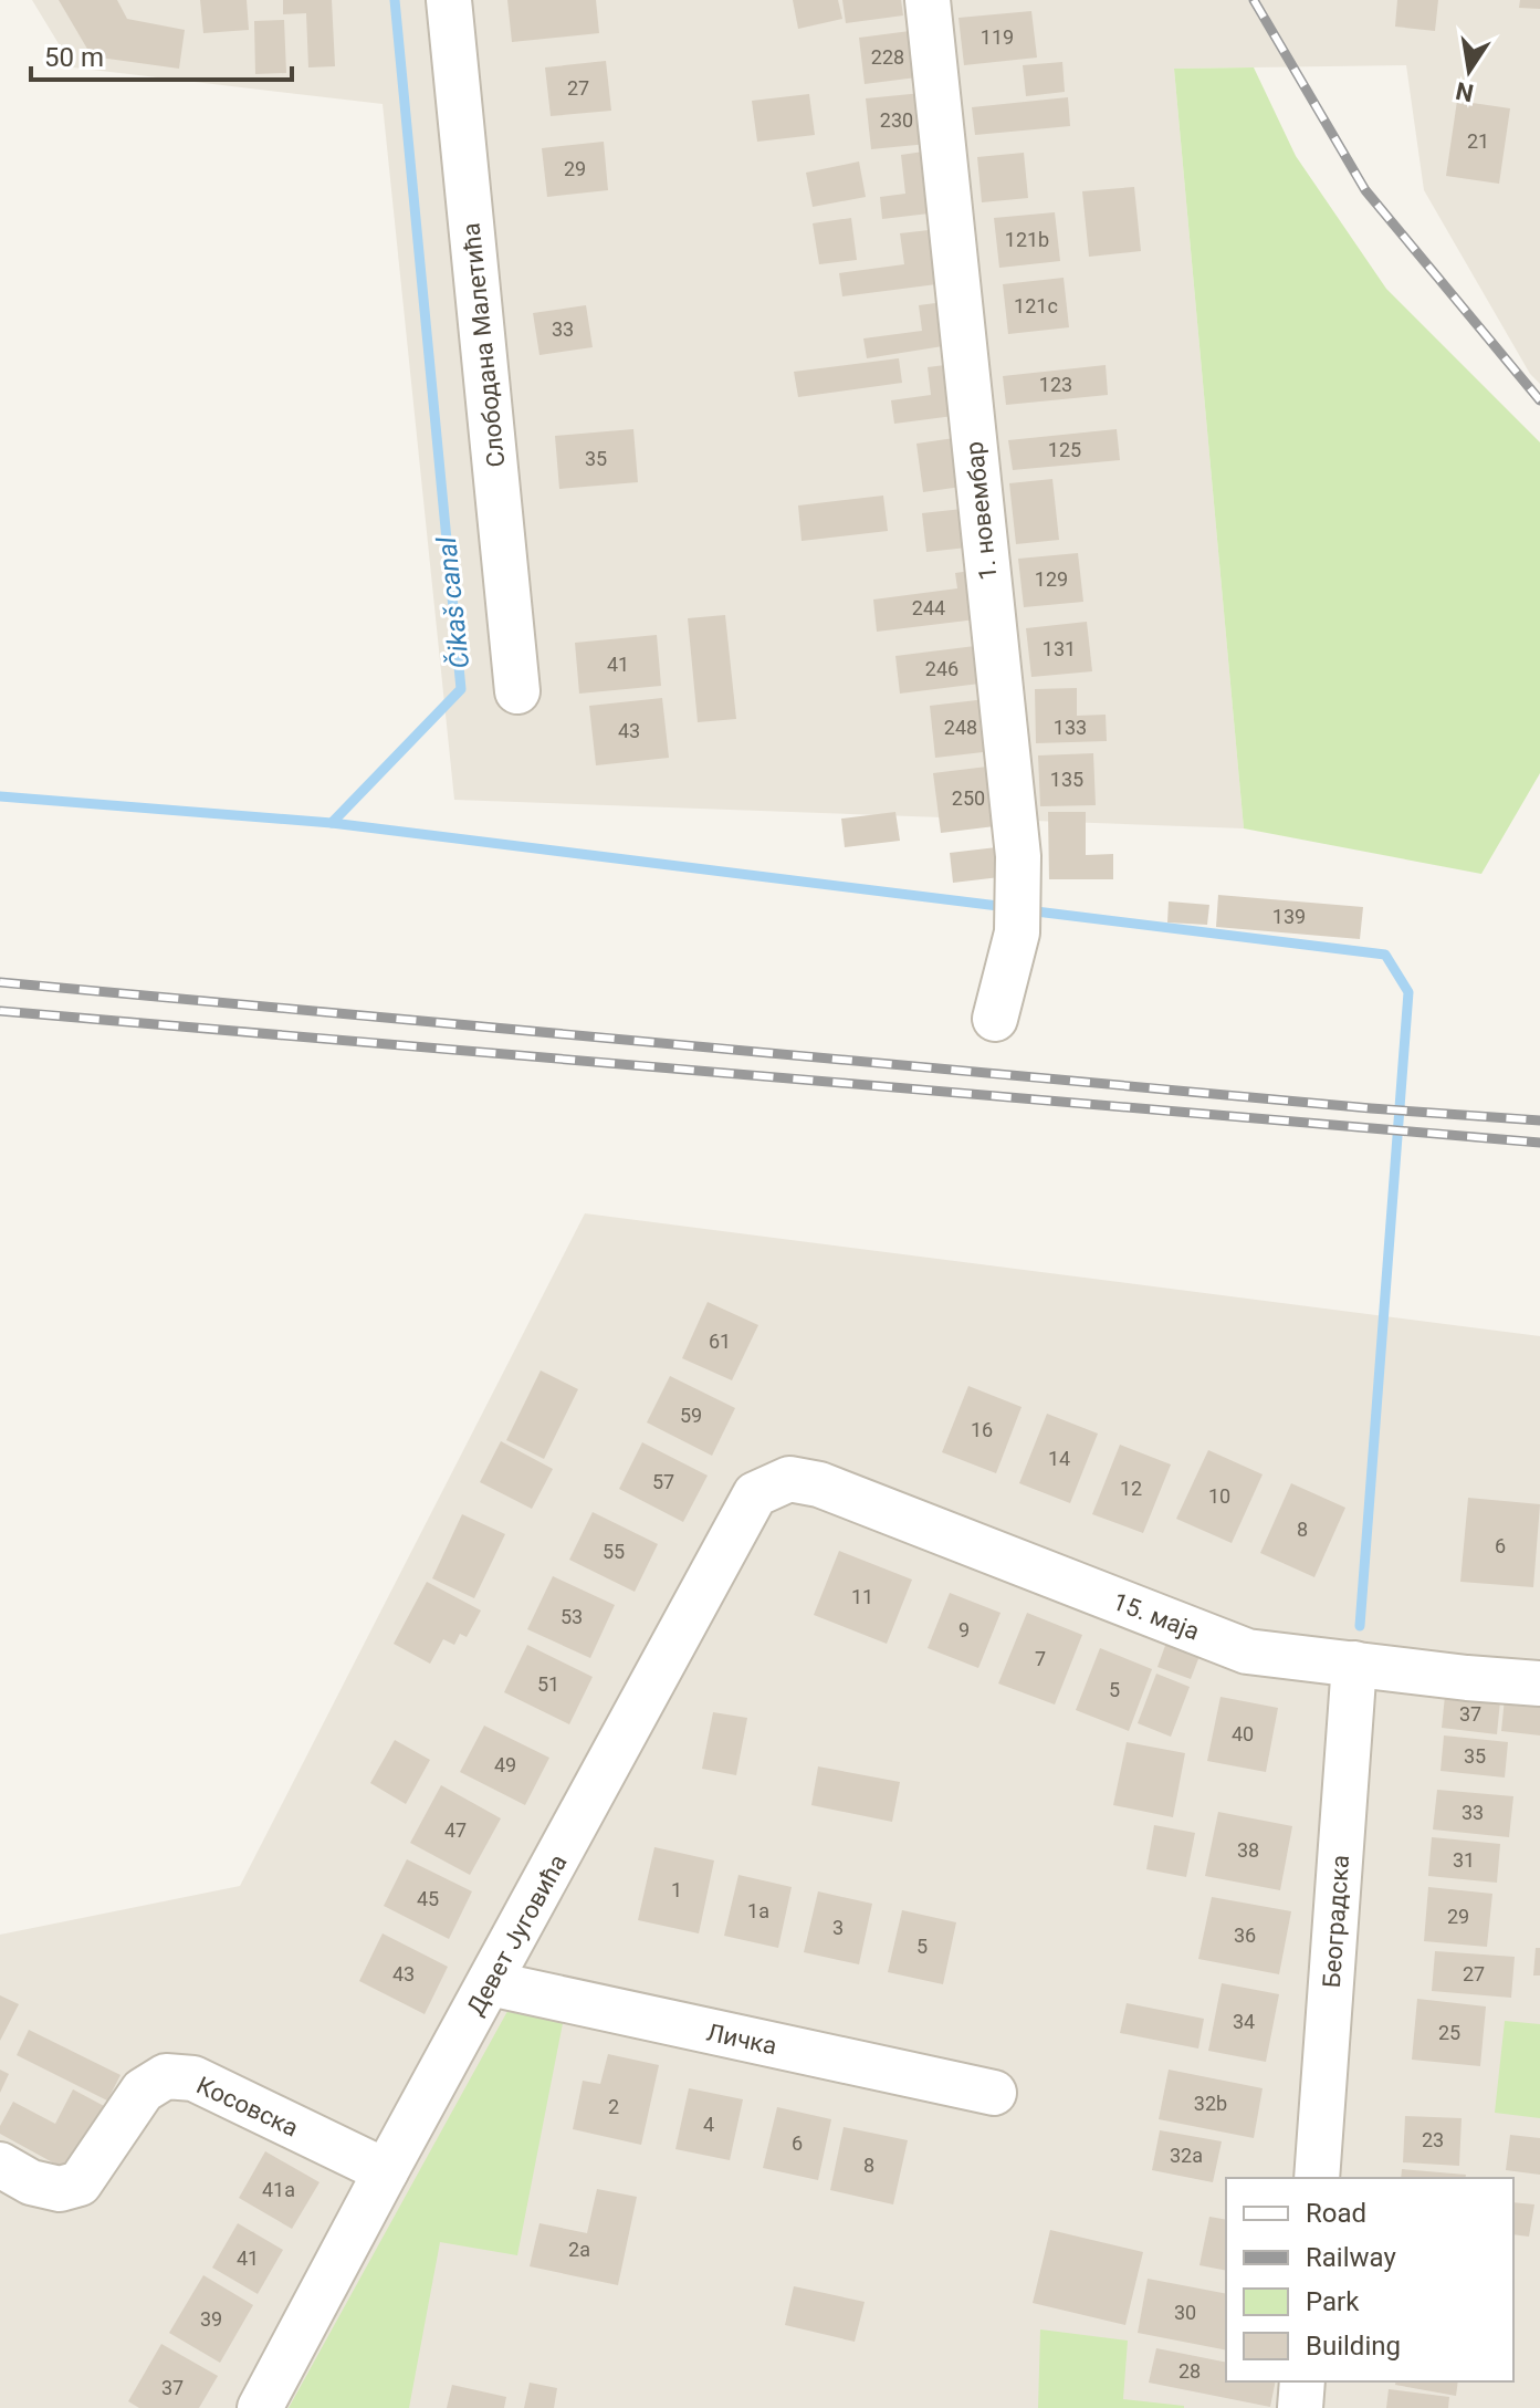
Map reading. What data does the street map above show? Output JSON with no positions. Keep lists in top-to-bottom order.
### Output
{
  "streets": {
    "street": [
      "Слободана Малетића",
      "1. новембар",
      "15. маја",
      "Београдска",
      "Девет Југовића",
      "Личка",
      "Косовска"
    ]
  },
  "crossings": [
    ["15. маја", "Београдска"],
    ["15. маја", "Девет Југовића"],
    ["Девет Југовића", "Личка"],
    ["Девет Југовића", "Косовска"]
  ],
  "water": ["Čikaš canal"],
  "house_numbers": [
    "119",
    "228",
    "27",
    "230",
    "21",
    "29",
    "121b",
    "121c",
    "33",
    "123",
    "125",
    "35",
    "129",
    "244",
    "131",
    "41",
    "246",
    "248",
    "133",
    "43",
    "135",
    "250",
    "139",
    "61",
    "59",
    "16",
    "14",
    "57",
    "12",
    "10",
    "8",
    "6",
    "55",
    "11",
    "53",
    "9",
    "7",
    "51",
    "5",
    "37",
    "40",
    "35",
    "49",
    "33",
    "47",
    "38",
    "31",
    "1",
    "45",
    "1a",
    "29",
    "3",
    "36",
    "5",
    "43",
    "27",
    "34",
    "25",
    "32b",
    "2",
    "4",
    "23",
    "6",
    "32a",
    "8",
    "41a",
    "2a",
    "41",
    "30",
    "39",
    "28",
    "37"
  ],
  "legend": [
    "Road",
    "Railway",
    "Park",
    "Building"
  ],
  "scale_bar": "50 m",
  "north": "bottom"
}
